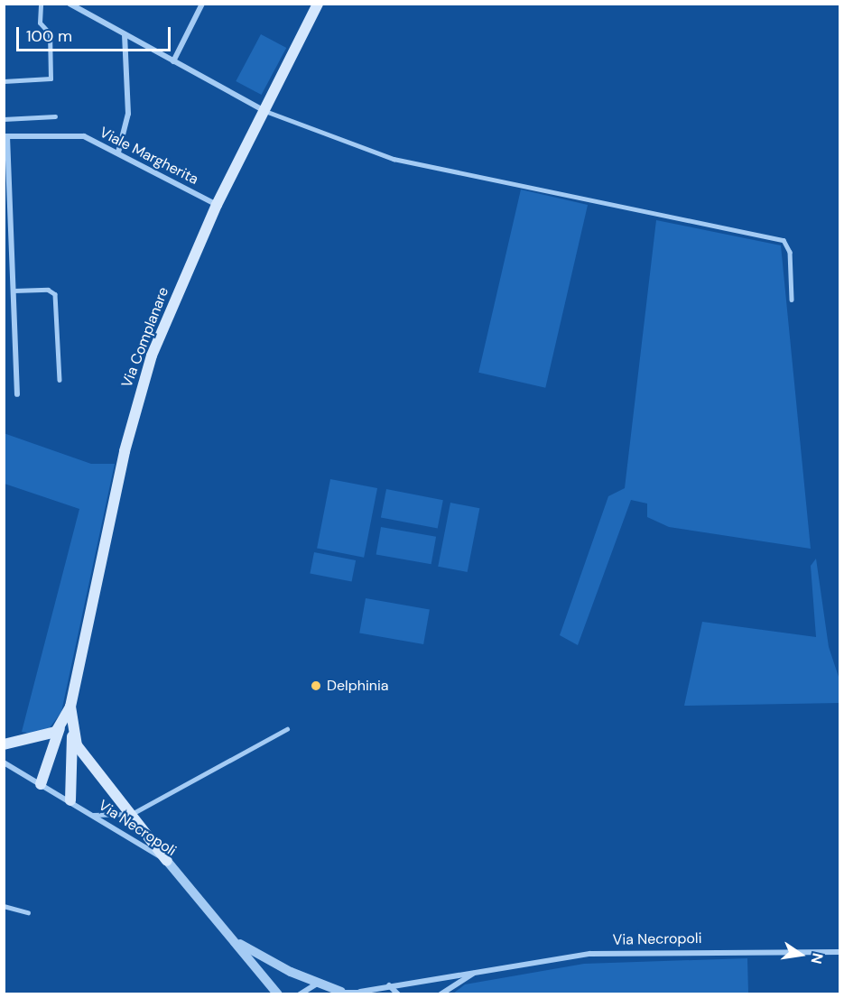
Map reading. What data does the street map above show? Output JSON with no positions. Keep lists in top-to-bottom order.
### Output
{
  "streets": {
    "main road": ["Via Complanare"],
    "street": ["Viale Margherita", "Via Necropoli"]
  },
  "crossings": [
    ["Viale Margherita", "Via Complanare"]
  ],
  "places": ["Delphinia"],
  "scale_bar": "100 m",
  "north": "right"
}
